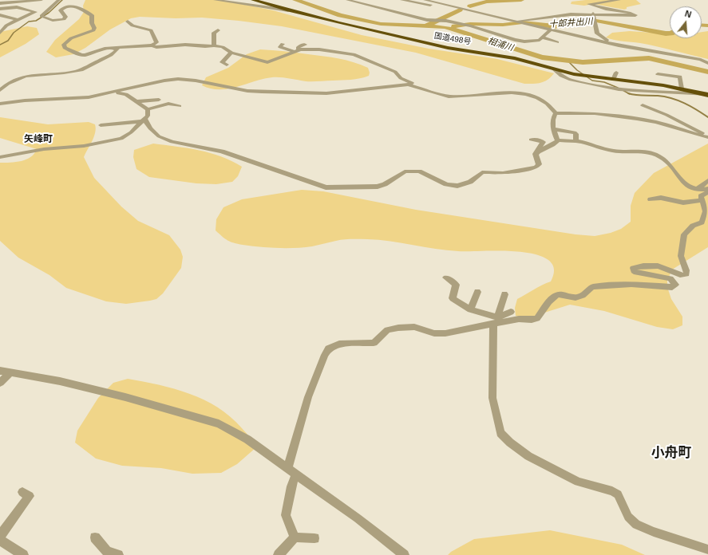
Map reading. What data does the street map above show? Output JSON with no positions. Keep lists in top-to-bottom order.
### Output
{
  "streets": {
    "highway": ["国道498号"]
  },
  "districts": ["矢峰町", "小舟町"],
  "water": ["十郎井出川", "相浦川"],
  "north": "top"
}
